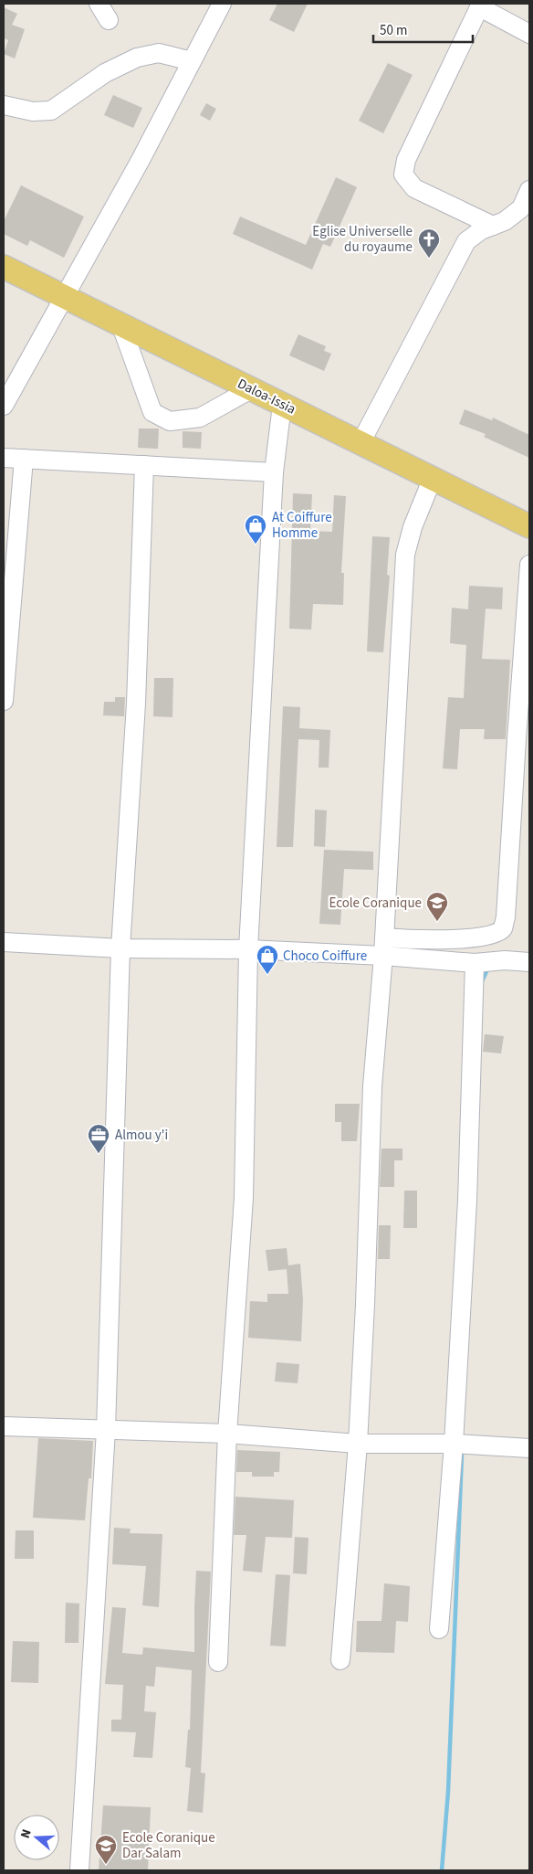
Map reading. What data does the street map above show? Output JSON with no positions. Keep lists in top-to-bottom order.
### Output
{
  "streets": {
    "main road": ["Daloa-Issia"]
  },
  "places": {
    "church": ["Eglise Universelle du royaume"],
    "shop": ["At Coiffure Homme", "Choco Coiffure"],
    "school or university": ["Ecole Coranique", "Ecole Coranique Dar Salam"],
    "office": ["Almou y'i"]
  },
  "scale_bar": "50 m",
  "north": "left"
}
